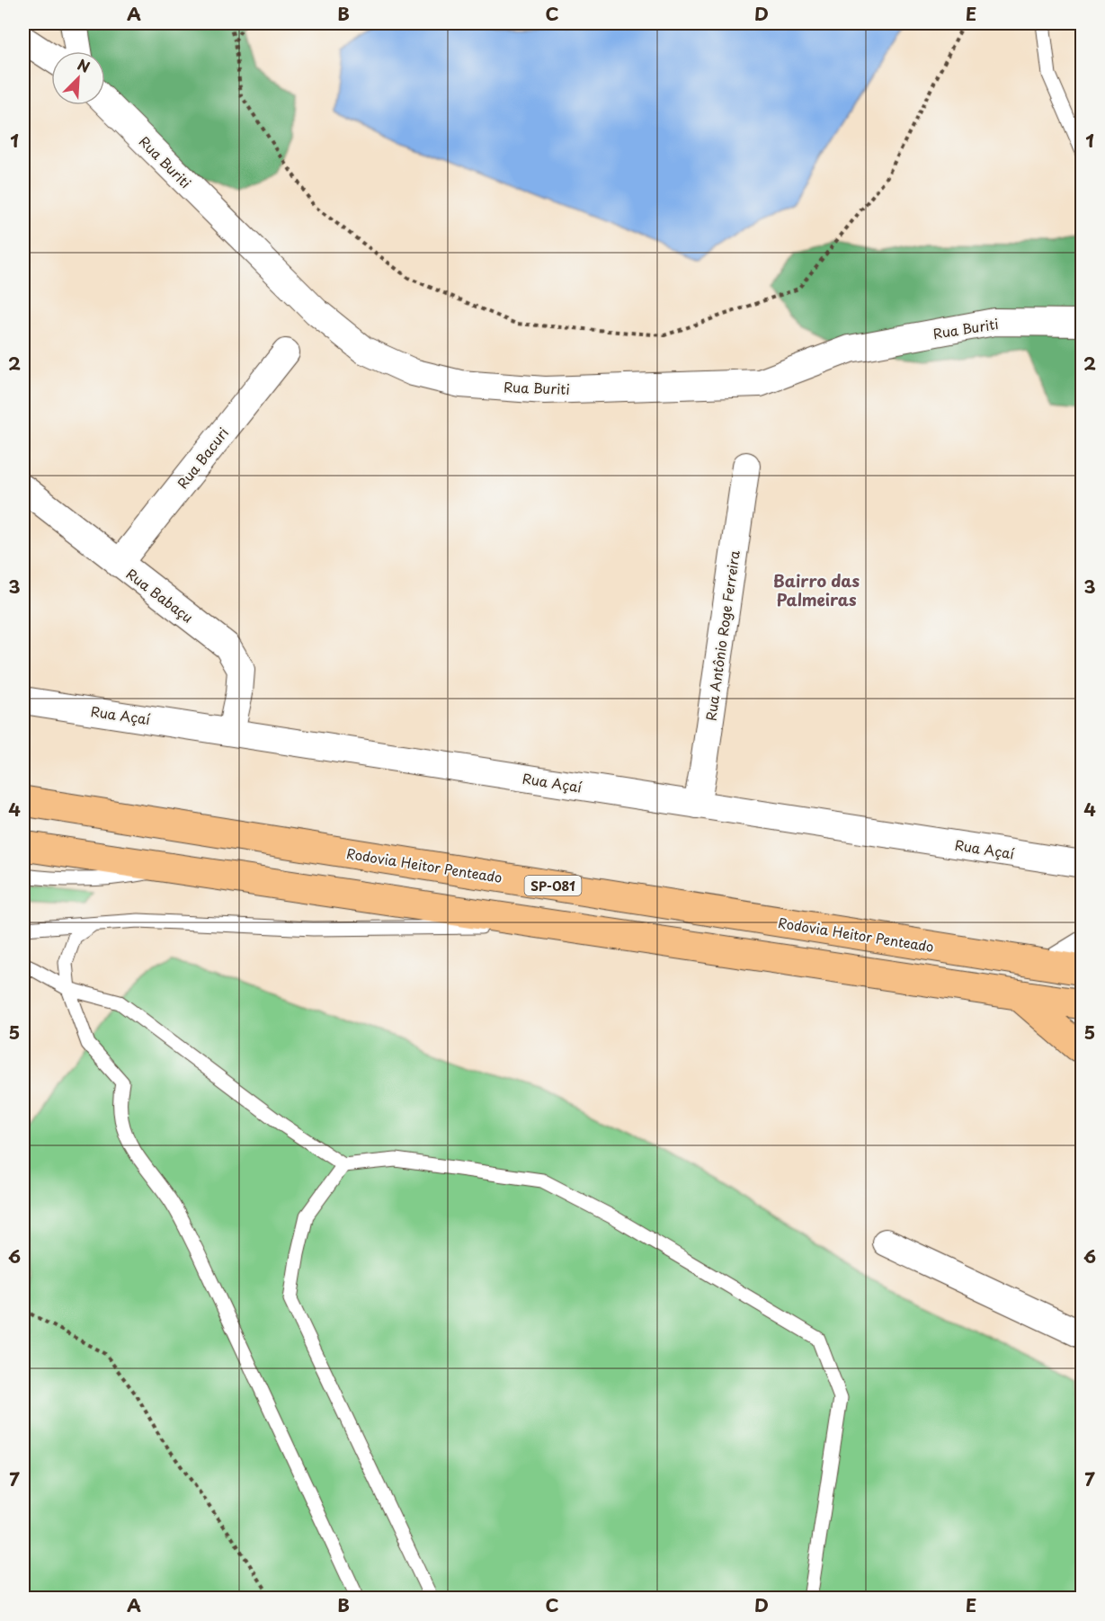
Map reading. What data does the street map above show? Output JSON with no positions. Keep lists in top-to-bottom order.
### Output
{
  "streets": {
    "main road": ["Rodovia Heitor Penteado", "SP-081"],
    "street": [
      "Rua Buriti",
      "Rua Bacuri",
      "Rua Babaçu",
      "Rua Antônio Roge Ferreira",
      "Rua Açaí"
    ]
  },
  "crossings": [
    ["Rua Bacuri", "Rua Babaçu"],
    ["Rua Babaçu", "Rua Açaí"],
    ["Rua Antônio Roge Ferreira", "Rua Açaí"]
  ],
  "districts": ["Bairro das Palmeiras"],
  "north": "top right",
  "grid": {
    "columns": [
      "A",
      "B",
      "C",
      "D",
      "E"
    ],
    "rows": [
      "1",
      "2",
      "3",
      "4",
      "5",
      "6",
      "7"
    ]
  }
}
